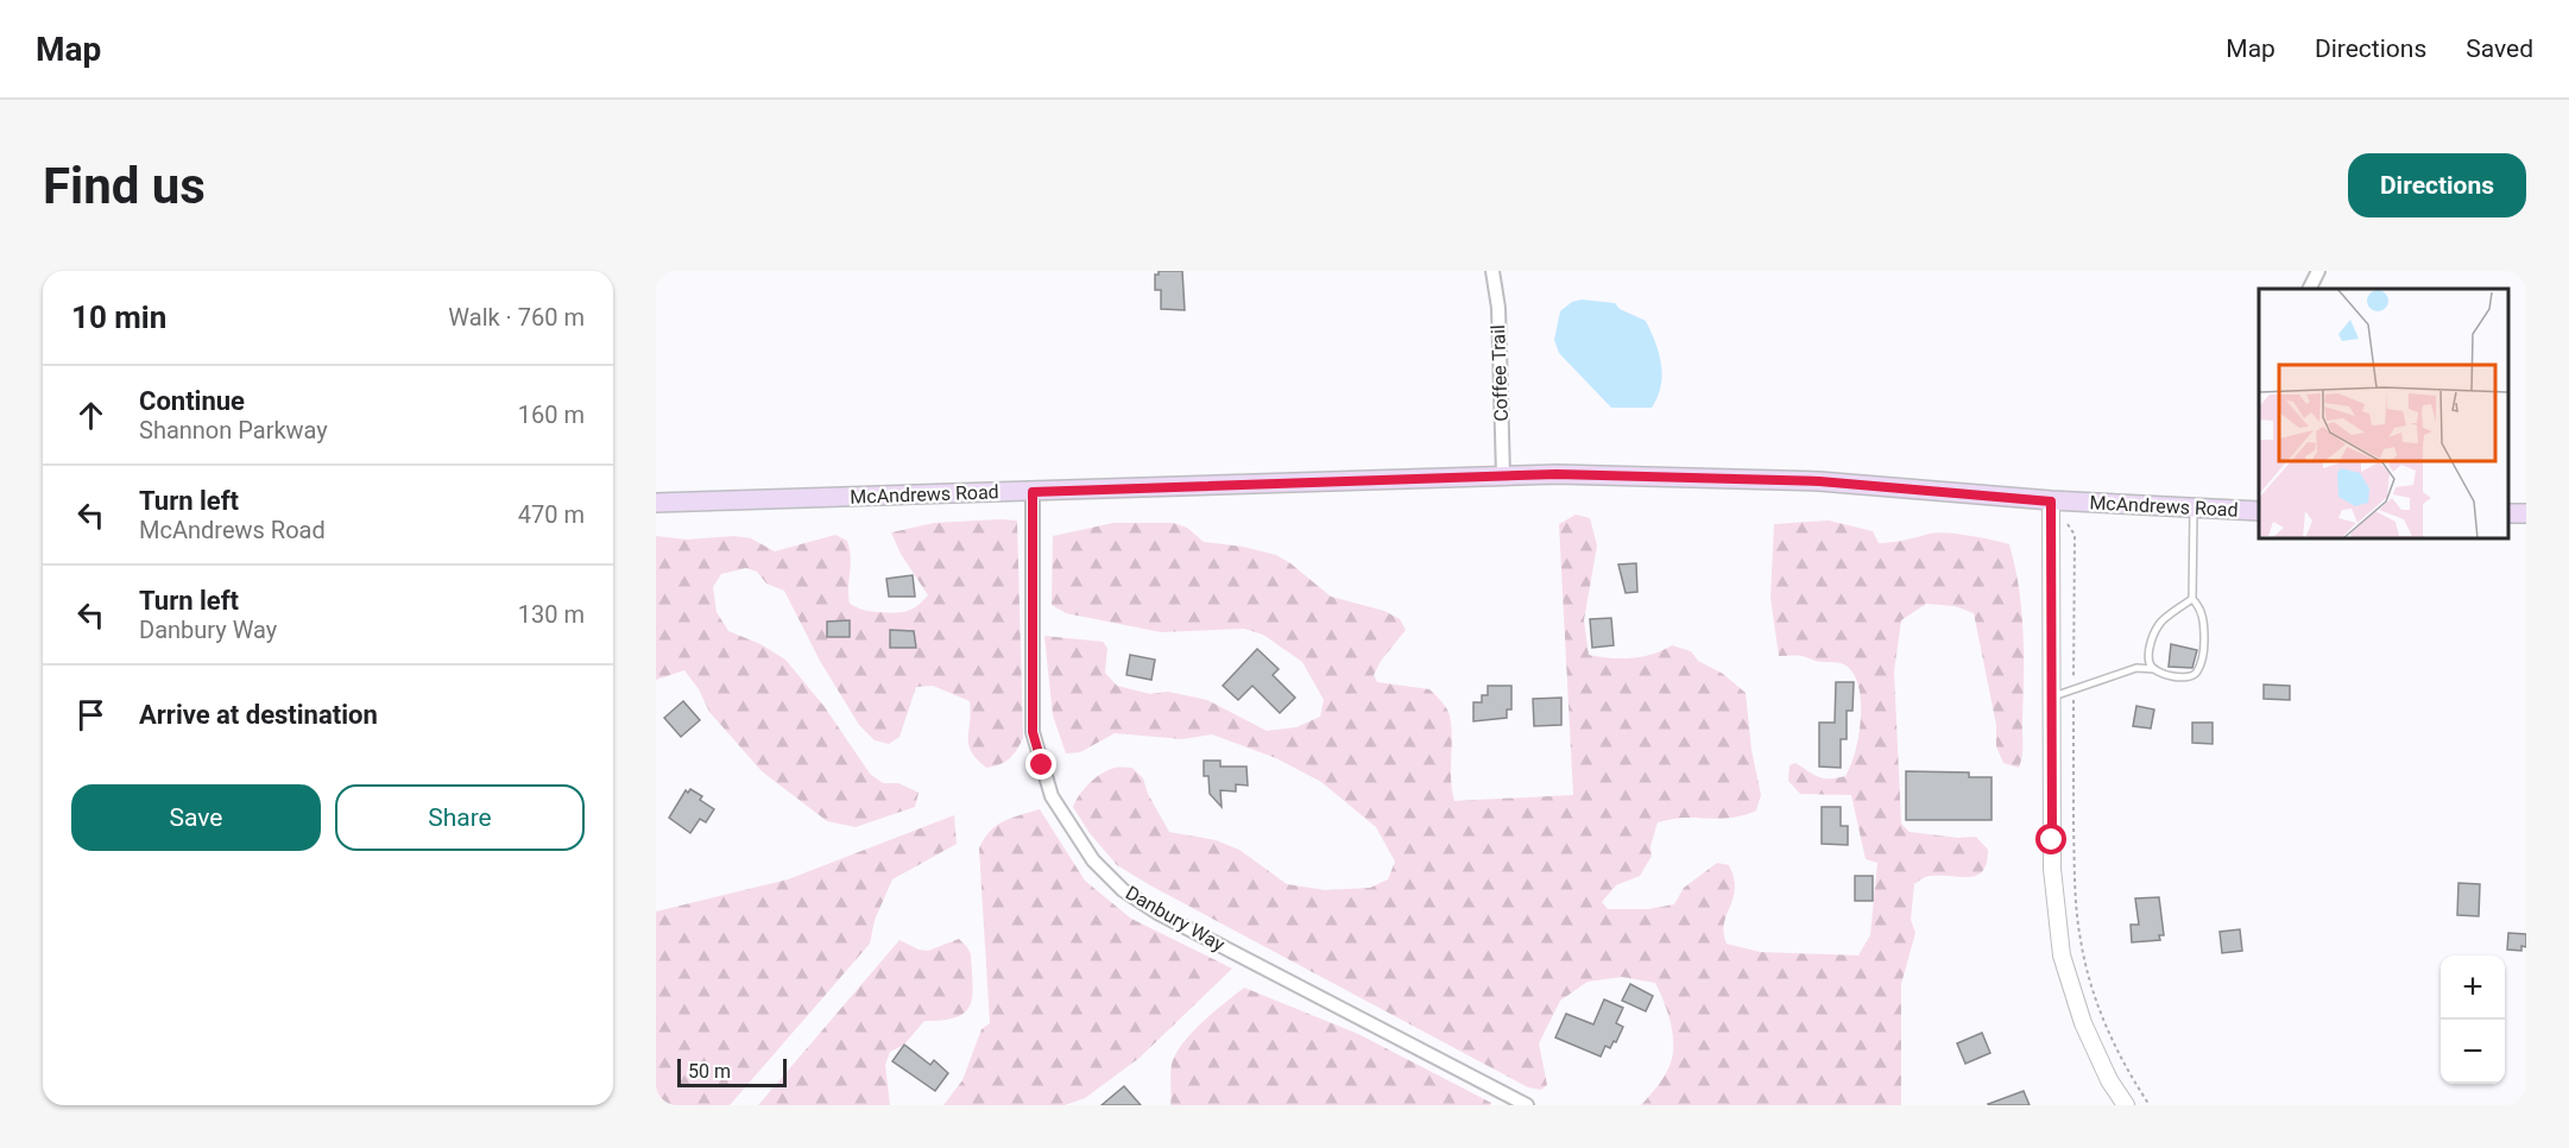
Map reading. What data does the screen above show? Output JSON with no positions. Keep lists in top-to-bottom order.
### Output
{
  "streets": {
    "main road": ["McAndrews Road"],
    "street": ["Coffee Trail", "Danbury Way"]
  },
  "crossings": [
    ["Coffee Trail", "McAndrews Road"],
    ["McAndrews Road", "Danbury Way"]
  ],
  "scale_bar": "50 m",
  "page": {
    "header": "Map",
    "nav": ["Map", "Directions", "Saved"],
    "buttons": [
      "Directions",
      ["Save", "Share"]
    ],
    "title": "Find us",
    "heading": ["10 min", "Walk · 760 m"],
    "list": [
      ["Continue", "Shannon Parkway", "160 m"],
      ["Turn left", "McAndrews Road", "470 m"],
      ["Turn left", "Danbury Way", "130 m"],
      "Arrive at destination"
    ],
    "map_buttons": ["+", "−"],
    "scale": "50 m"
  }
}
